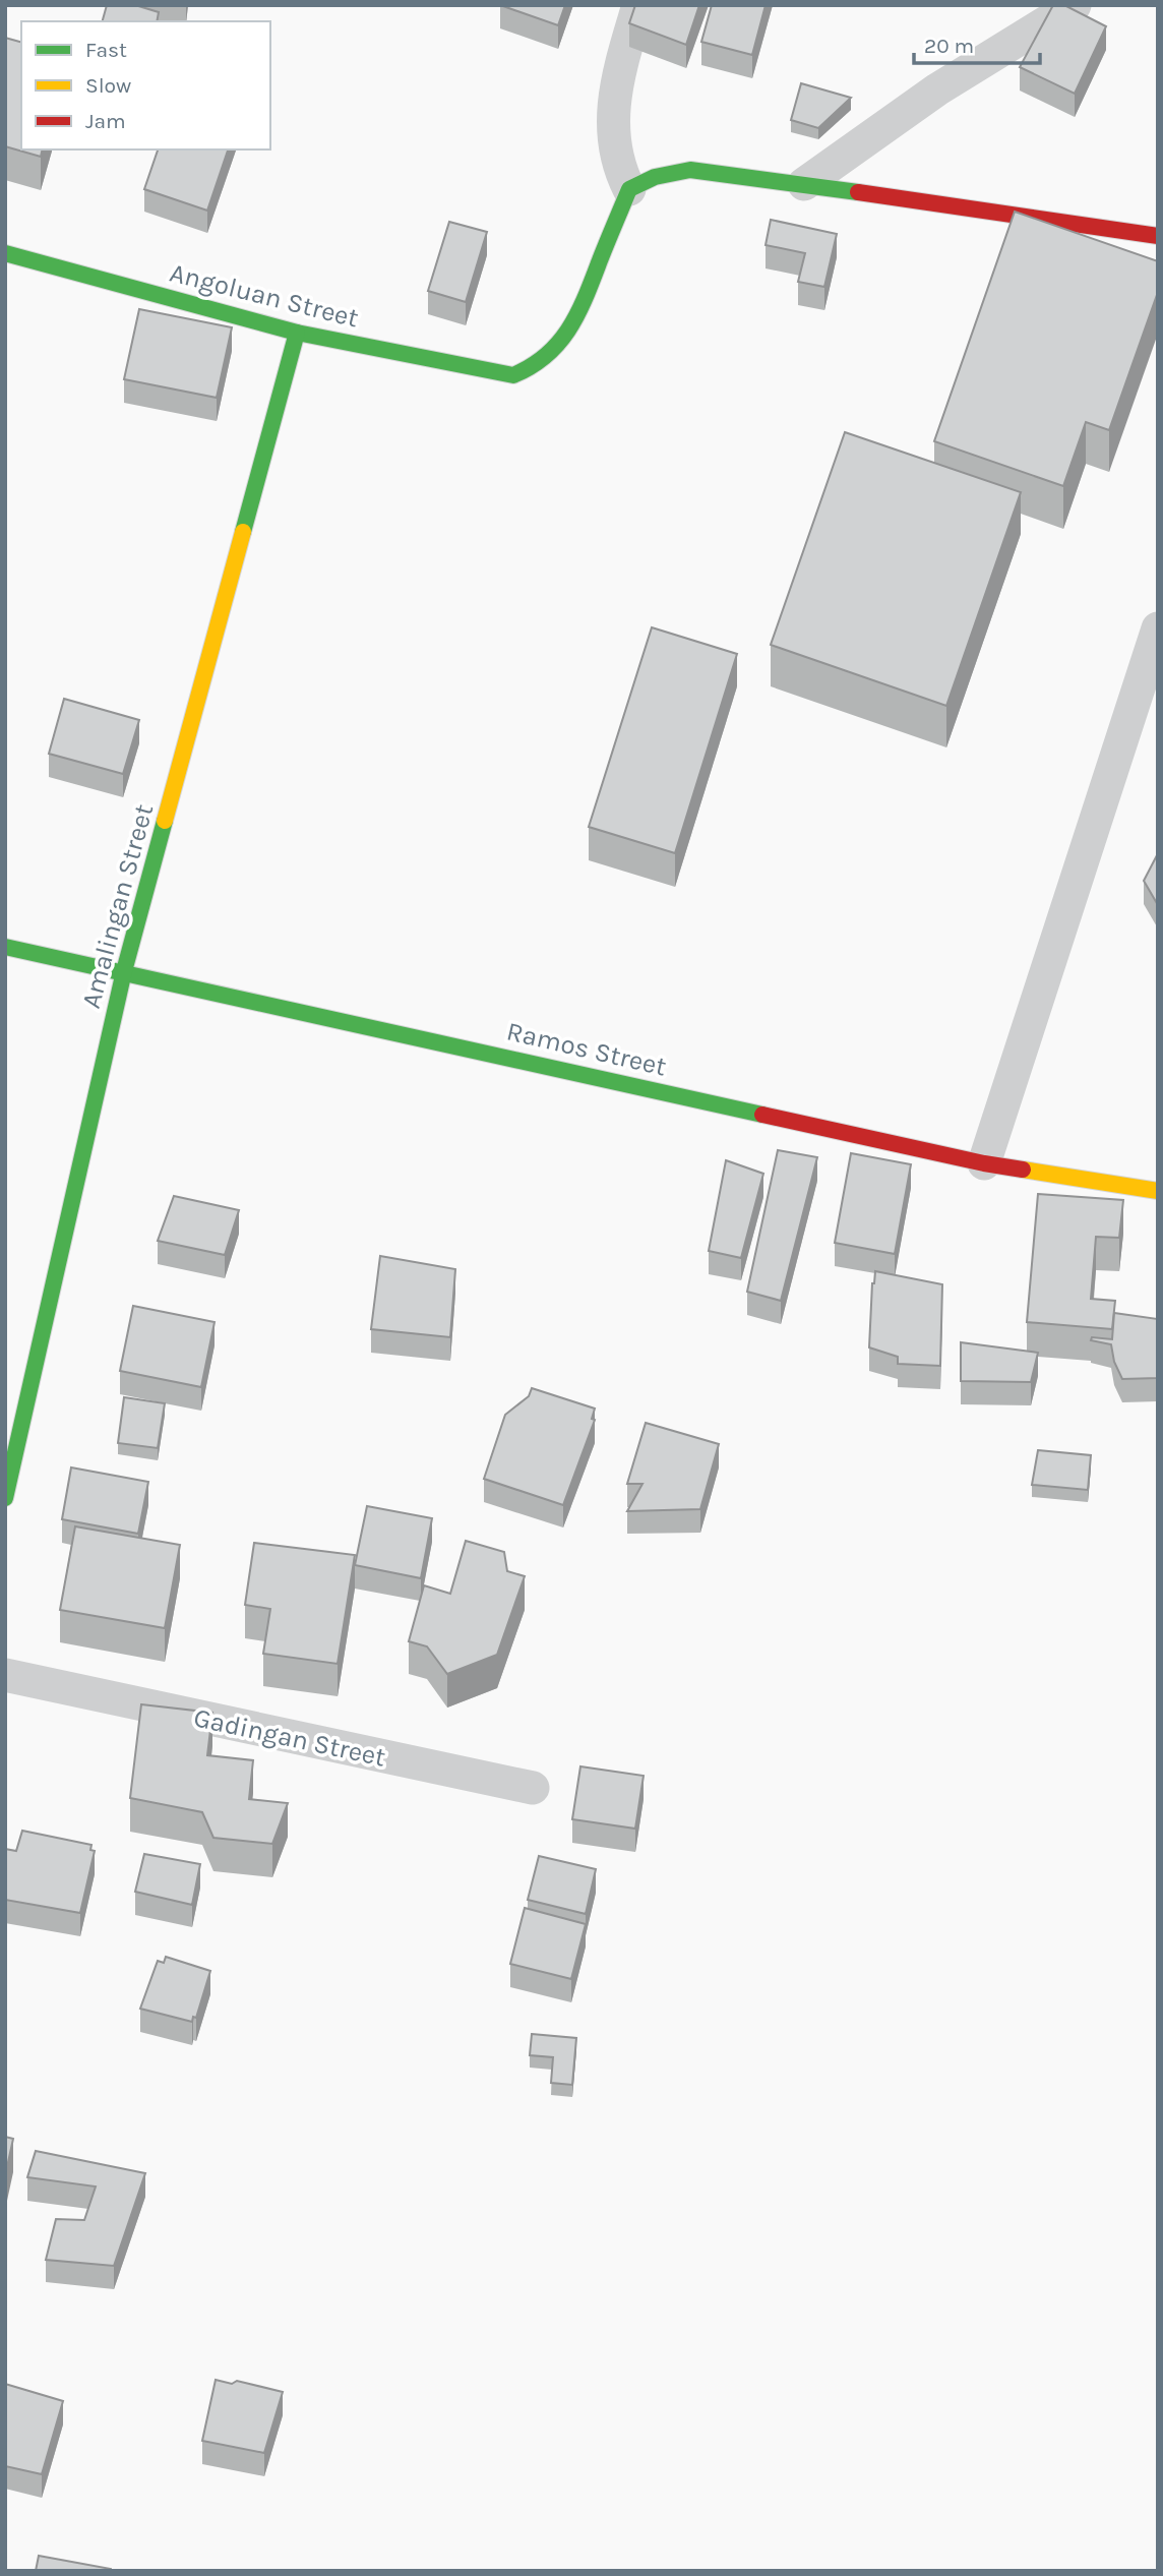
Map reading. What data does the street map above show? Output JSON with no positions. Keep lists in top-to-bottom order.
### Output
{
  "streets": {
    "street": [
      "Angoluan Street",
      "Amalingan Street",
      "Ramos Street",
      "Gadingan Street"
    ]
  },
  "crossings": [
    ["Angoluan Street", "Amalingan Street"],
    ["Amalingan Street", "Ramos Street"]
  ],
  "legend": ["Fast", "Slow", "Jam"],
  "scale_bar": "20 m"
}
